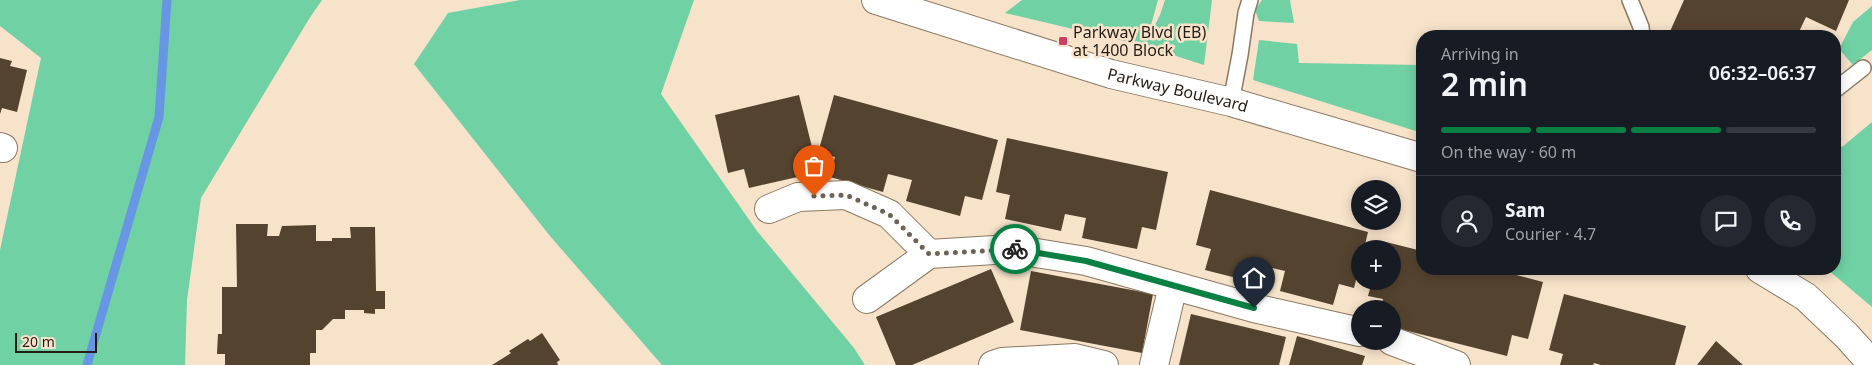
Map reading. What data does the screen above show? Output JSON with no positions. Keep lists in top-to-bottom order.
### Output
{
  "streets": {
    "street": ["Parkway Boulevard"]
  },
  "places": {
    "transit": ["Parkway Blvd (EB) at 1400 Block"]
  },
  "scale_bar": "20 m",
  "page": {
    "heading": ["2 min", "Arriving in", "06:32–06:37"],
    "panel": ["Sam", "Courier · 4.7"],
    "bar": "On the way · 60 m",
    "map_buttons": ["+", "−"],
    "scale": "20 m"
  }
}
